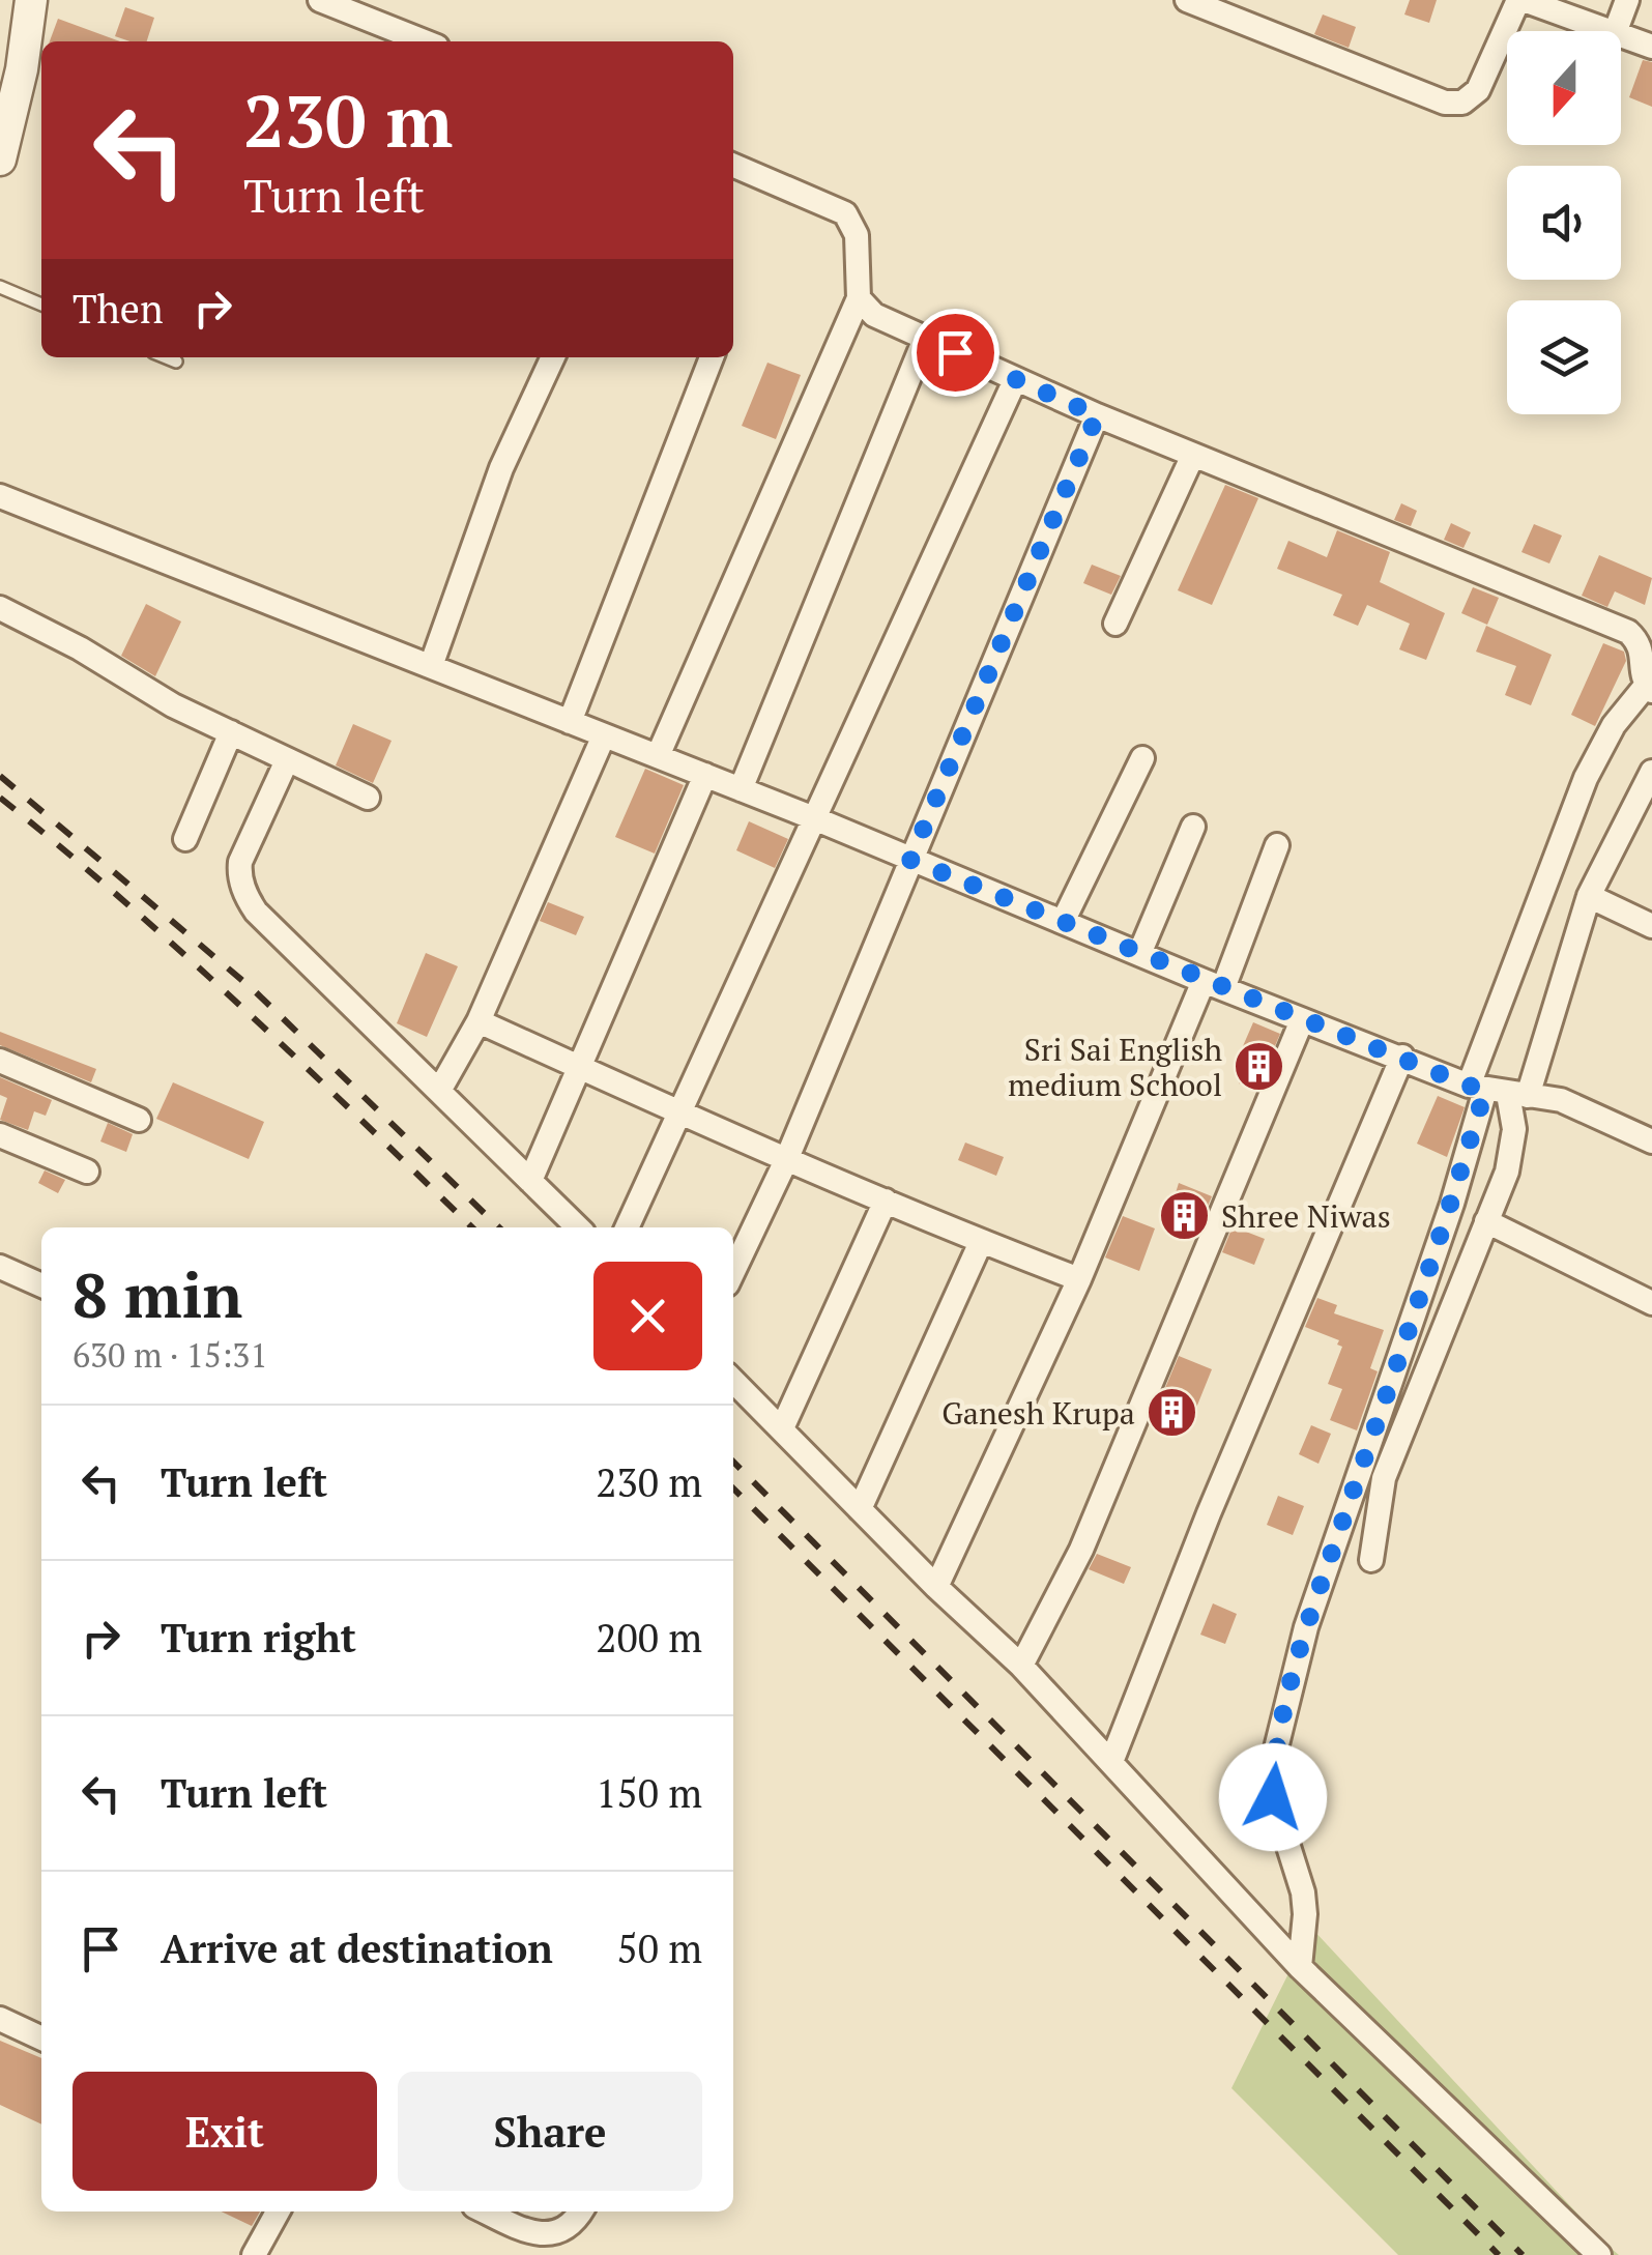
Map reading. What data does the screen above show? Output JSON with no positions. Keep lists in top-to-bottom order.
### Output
{
  "places": {
    "building": ["Sri Sai English medium School", "Shree Niwas", "Ganesh Krupa"]
  },
  "north": "bottom",
  "page": {
    "turn": ["230 m", "Turn left"],
    "then": "Then",
    "heading": ["8 min", "630 m · 15:31"],
    "list": [
      {
        "name": "Turn left",
        "value": "230 m"
      },
      {
        "name": "Turn right",
        "value": "200 m"
      },
      {
        "name": "Turn left",
        "value": "150 m"
      },
      {
        "name": "Arrive at destination",
        "value": "50 m"
      }
    ],
    "buttons": ["Exit", "Share"]
  }
}
